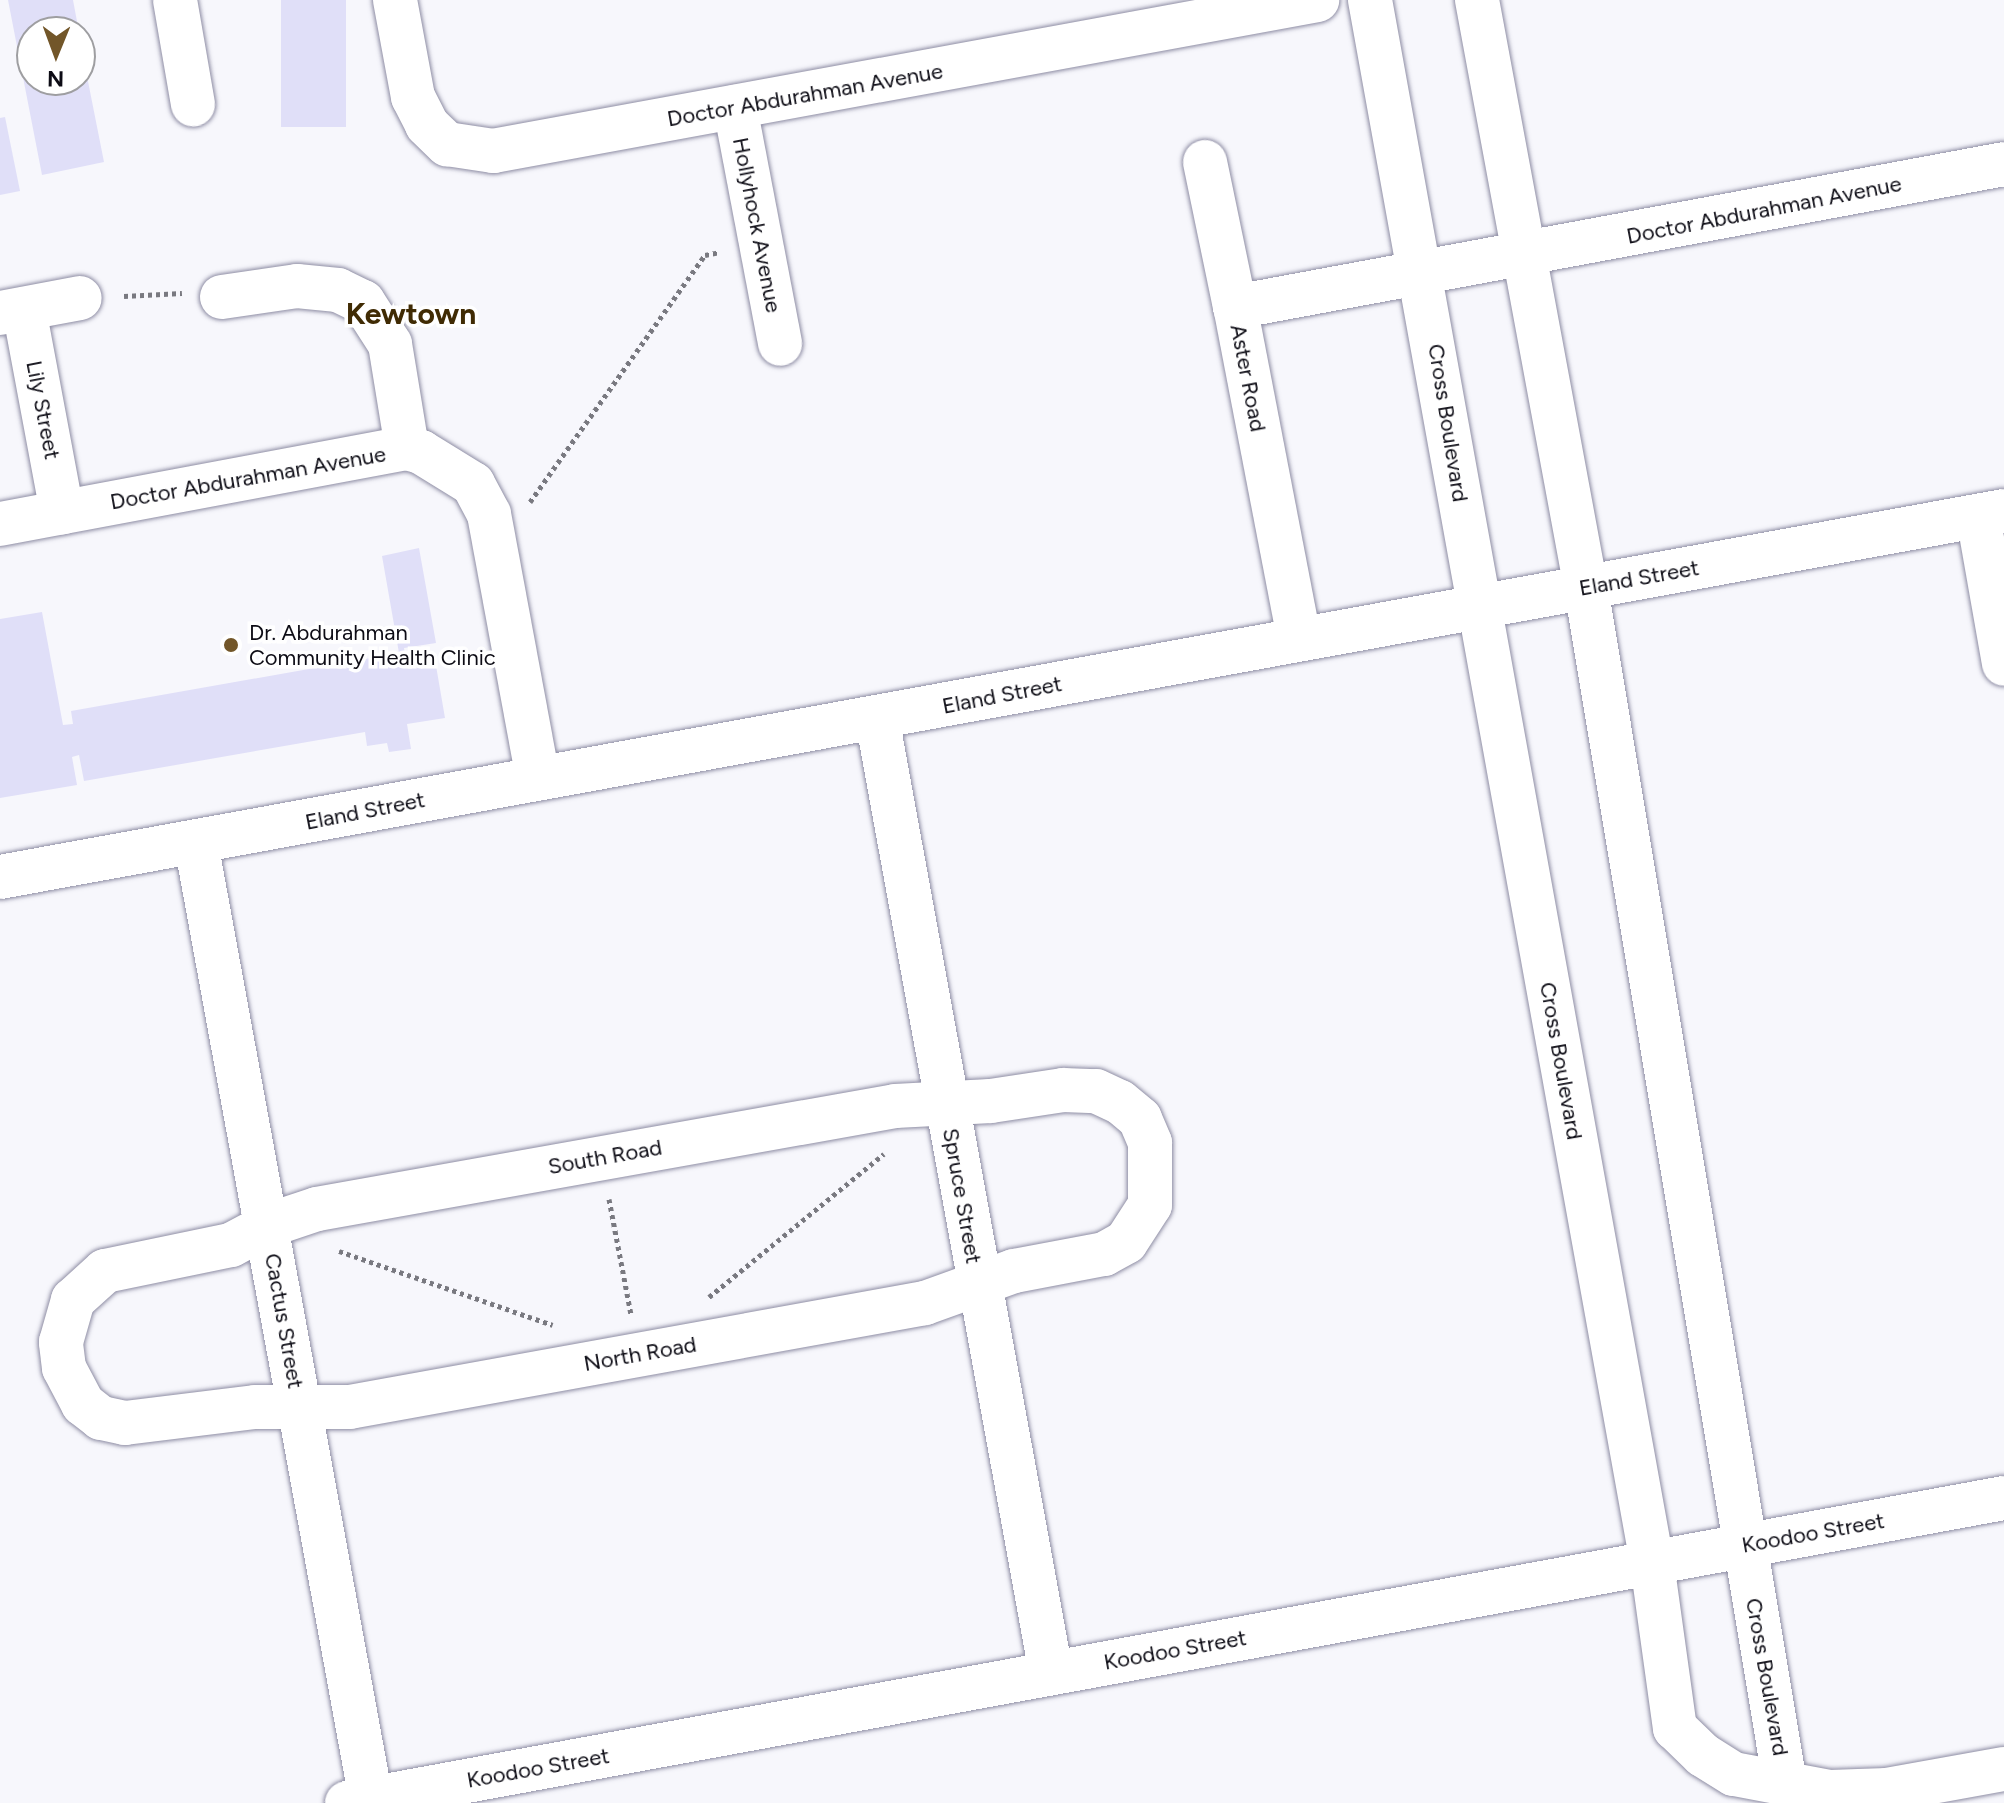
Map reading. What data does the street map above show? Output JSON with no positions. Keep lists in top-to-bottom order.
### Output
{
  "streets": {
    "street": [
      "Doctor Abdurahman Avenue",
      "Hollyhock Avenue",
      "Aster Road",
      "Lily Street",
      "Cross Boulevard",
      "Eland Street",
      "South Road",
      "Spruce Street",
      "Cactus Street",
      "North Road",
      "Koodoo Street"
    ]
  },
  "crossings": [
    ["Doctor Abdurahman Avenue", "Hollyhock Avenue"],
    ["Doctor Abdurahman Avenue", "Aster Road"],
    ["Doctor Abdurahman Avenue", "Lily Street"],
    ["Doctor Abdurahman Avenue", "Cross Boulevard"],
    ["Doctor Abdurahman Avenue", "Eland Street"],
    ["Aster Road", "Cross Boulevard"],
    ["Aster Road", "Eland Street"],
    ["Cross Boulevard", "Eland Street"],
    ["Cross Boulevard", "Koodoo Street"],
    ["Eland Street", "Spruce Street"],
    ["Eland Street", "Cactus Street"],
    ["South Road", "Spruce Street"],
    ["South Road", "Cactus Street"],
    ["South Road", "North Road"],
    ["Spruce Street", "North Road"],
    ["Spruce Street", "Koodoo Street"],
    ["Cactus Street", "North Road"],
    ["Cactus Street", "Koodoo Street"]
  ],
  "districts": ["Kewtown"],
  "places": ["Dr. Abdurahman Community Health Clinic"],
  "north": "bottom"
}
